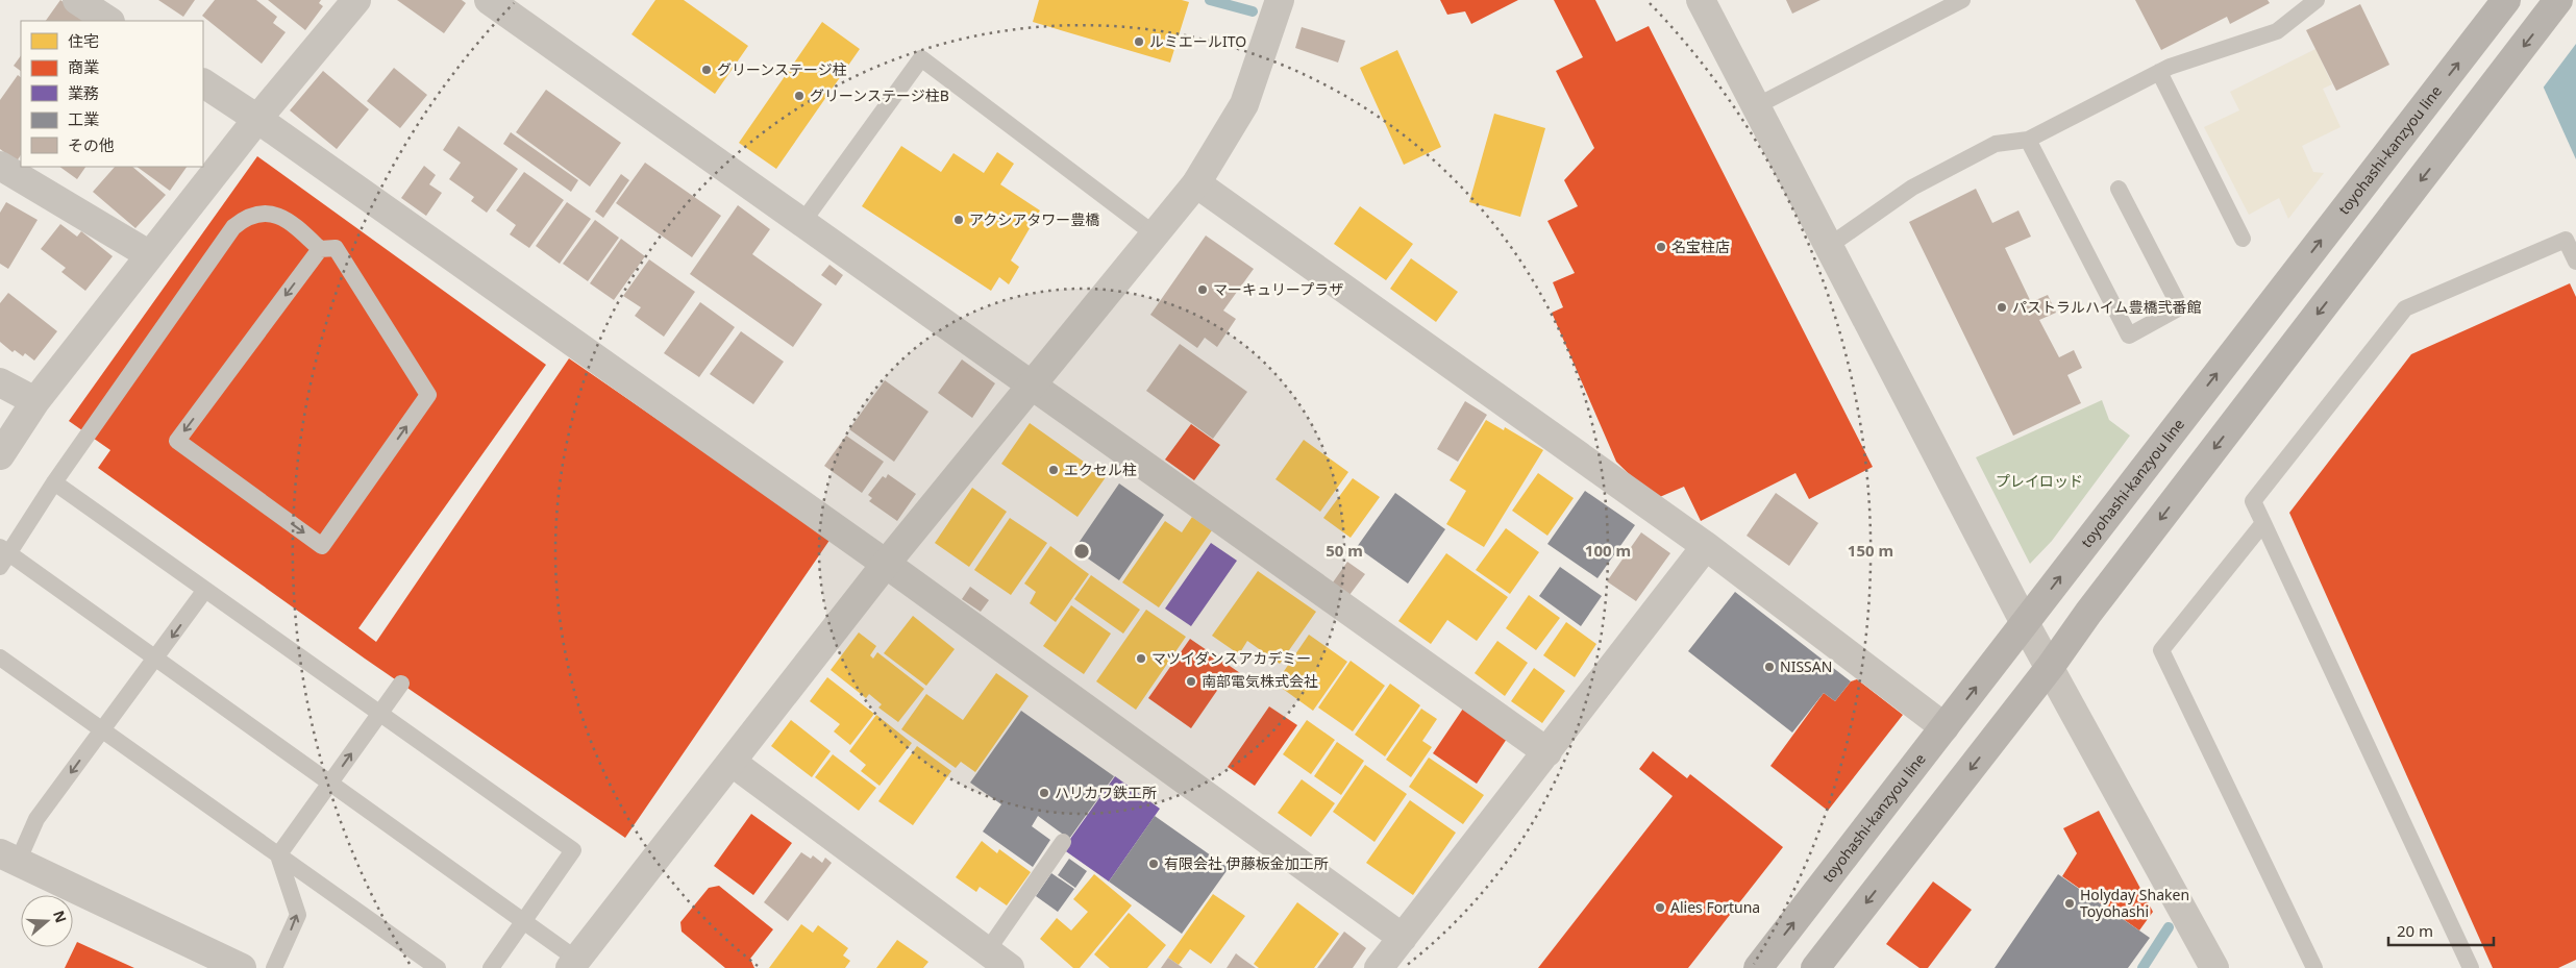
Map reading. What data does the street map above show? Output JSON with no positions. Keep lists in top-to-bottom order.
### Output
{
  "streets": {
    "main road": ["toyohashi-kanzyou line"]
  },
  "parks": ["プレイロッド"],
  "places": [
    "ルミエールITO",
    "グリーンステージ柱",
    "グリーンステージ柱B",
    "アクシアタワー豊橋",
    "名宝柱店",
    "マーキュリープラザ",
    "パストラルハイム豊橋弐番館",
    "エクセル柱",
    "マツイダンスアカデミー",
    "NISSAN",
    "南部電気株式会社",
    "ハリカワ鉄工所",
    "有限会社 伊藤板金加工所",
    "Holyday Shaken Toyohashi",
    "Alies Fortuna"
  ],
  "legend": [
    "住宅",
    "商業",
    "業務",
    "工業",
    "その他"
  ],
  "scale_bar": "20 m",
  "north": "right",
  "rings": ["50 m", "100 m", "150 m"]
}
